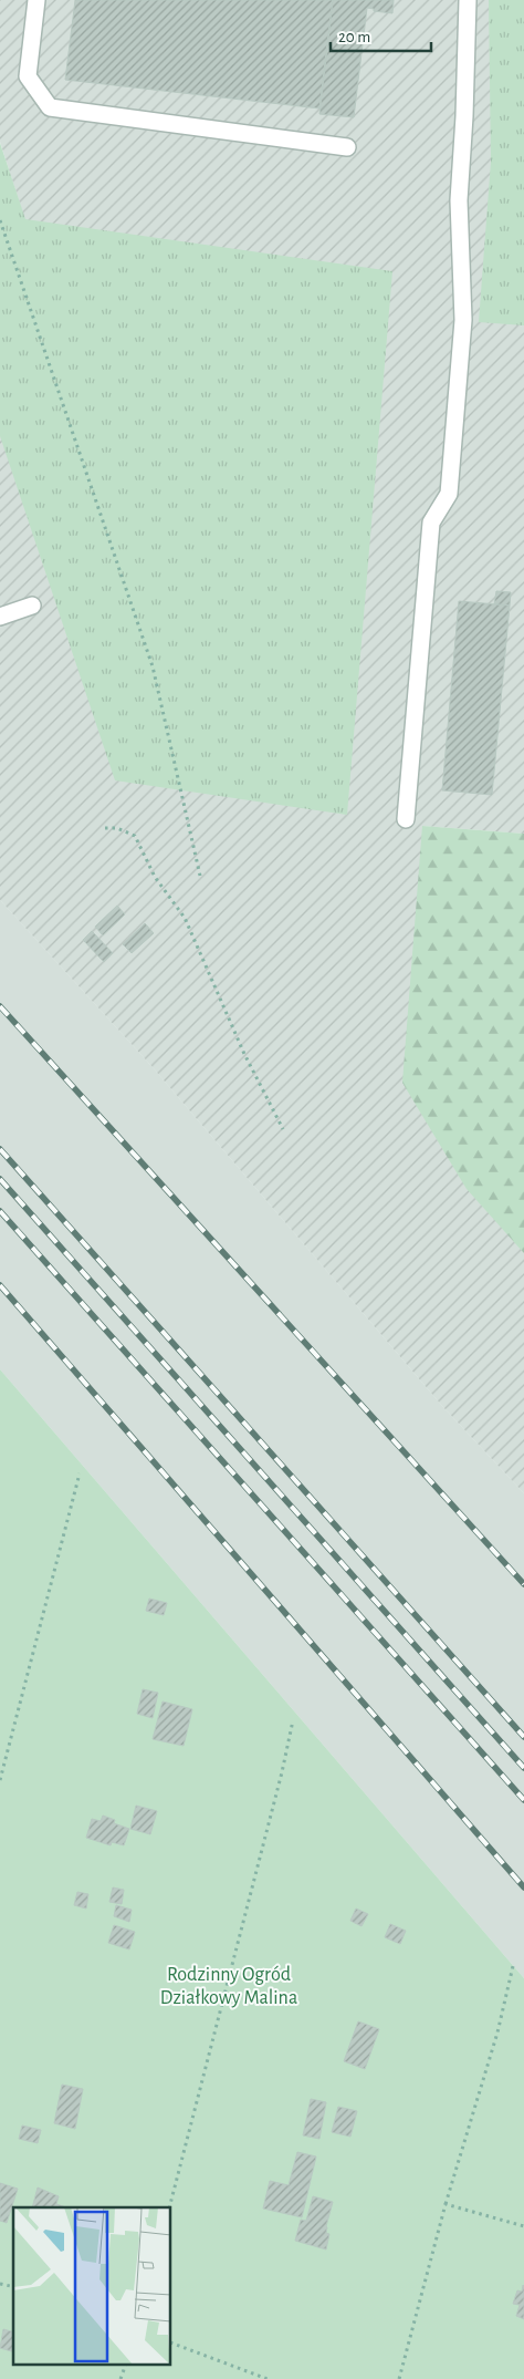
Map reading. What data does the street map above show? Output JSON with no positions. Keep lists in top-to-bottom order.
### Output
{
  "parks": ["Rodzinny Ogród Działkowy Malina"],
  "scale_bar": "20 m"
}
